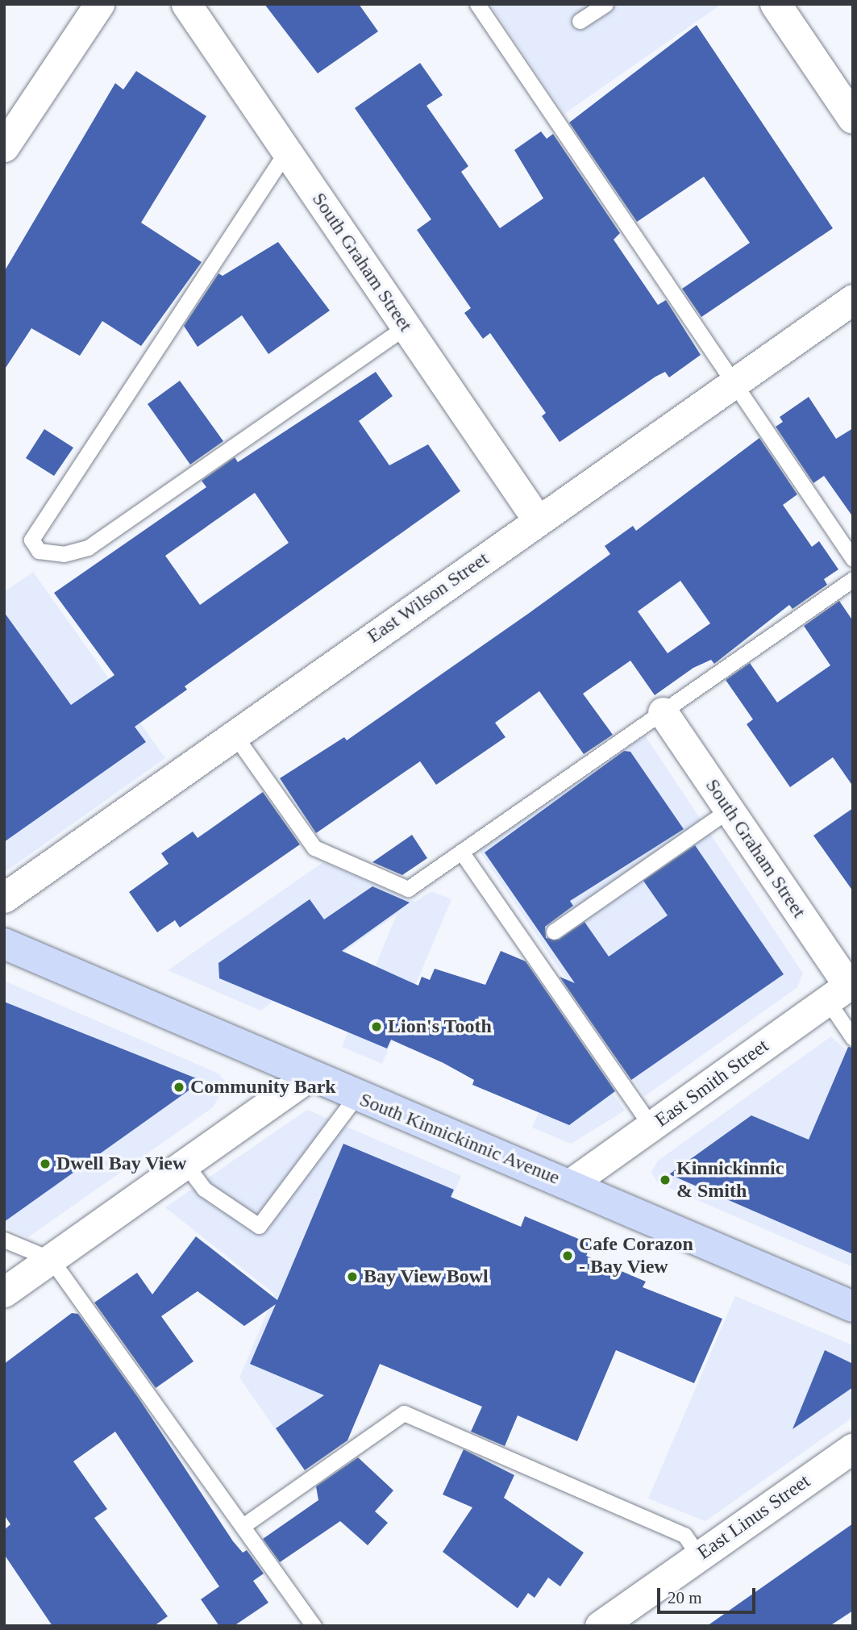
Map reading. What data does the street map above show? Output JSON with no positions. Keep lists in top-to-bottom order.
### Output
{
  "streets": {
    "main road": ["South Kinnickinnic Avenue"],
    "street": [
      "South Graham Street",
      "East Wilson Street",
      "East Smith Street",
      "East Linus Street"
    ]
  },
  "crossings": [
    ["South Graham Street", "East Wilson Street"],
    ["South Graham Street", "East Smith Street"],
    ["East Smith Street", "South Kinnickinnic Avenue"]
  ],
  "places": [
    "Lion's Tooth",
    "Community Bark",
    "Dwell Bay View",
    "Kinnickinnic & Smith",
    "Cafe Corazon - Bay View",
    "Bay View Bowl"
  ],
  "scale_bar": "20 m"
}
